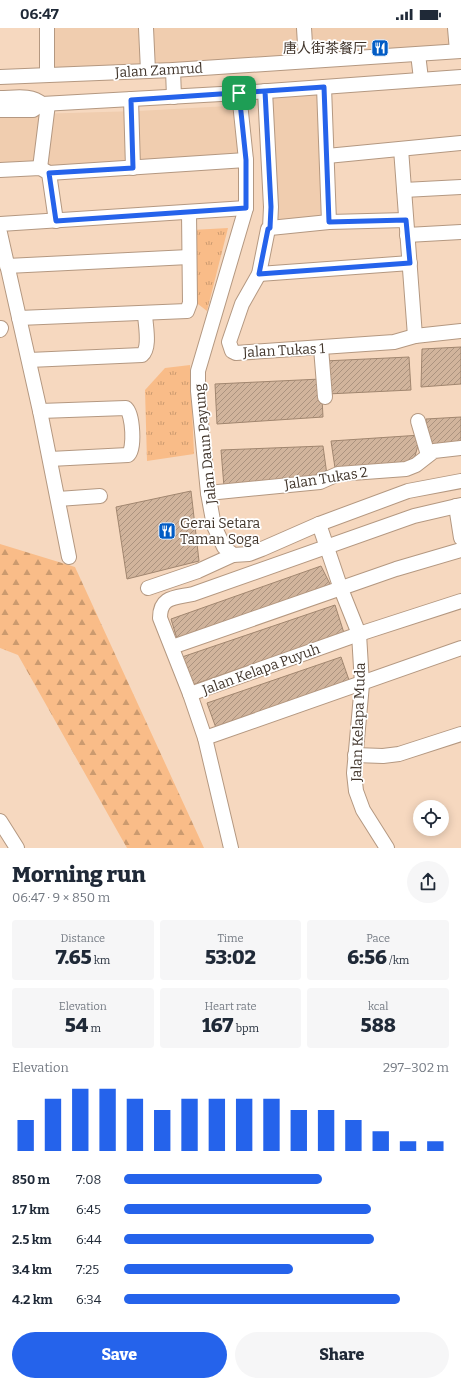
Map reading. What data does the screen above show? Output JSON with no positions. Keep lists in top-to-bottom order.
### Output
{
  "streets": {
    "street": [
      "Jalan Zamrud",
      "Jalan Tukas 1",
      "Jalan Daun Payung",
      "Jalan Tukas 2",
      "Jalan Kelapa Puyuh",
      "Jalan Kelapa Muda"
    ]
  },
  "crossings": [
    ["Jalan Daun Payung", "Jalan Tukas 2"],
    ["Jalan Kelapa Puyuh", "Jalan Kelapa Muda"]
  ],
  "places": {
    "restaurant": ["唐人街茶餐厅", "Gerai Setara Taman Soga"]
  },
  "page": {
    "status": "06:47",
    "heading": ["Morning run", "06:47 · 9 × 850 m"],
    "stats": [
      ["Distance", "7.65 km"],
      ["Time", "53:02"],
      ["Pace", "6:56 /km"],
      ["Elevation", "54 m"],
      ["Heart rate", "167 bpm"],
      ["kcal", "588"]
    ],
    "chart": ["Elevation", "297–302 m"],
    "list": [
      {
        "name": "850 m",
        "note": "7:08"
      },
      {
        "name": "1.7 km",
        "note": "6:45"
      },
      {
        "name": "2.5 km",
        "note": "6:44"
      },
      {
        "name": "3.4 km",
        "note": "7:25"
      },
      {
        "name": "4.2 km",
        "note": "6:34"
      }
    ],
    "buttons": ["Save", "Share"]
  }
}
